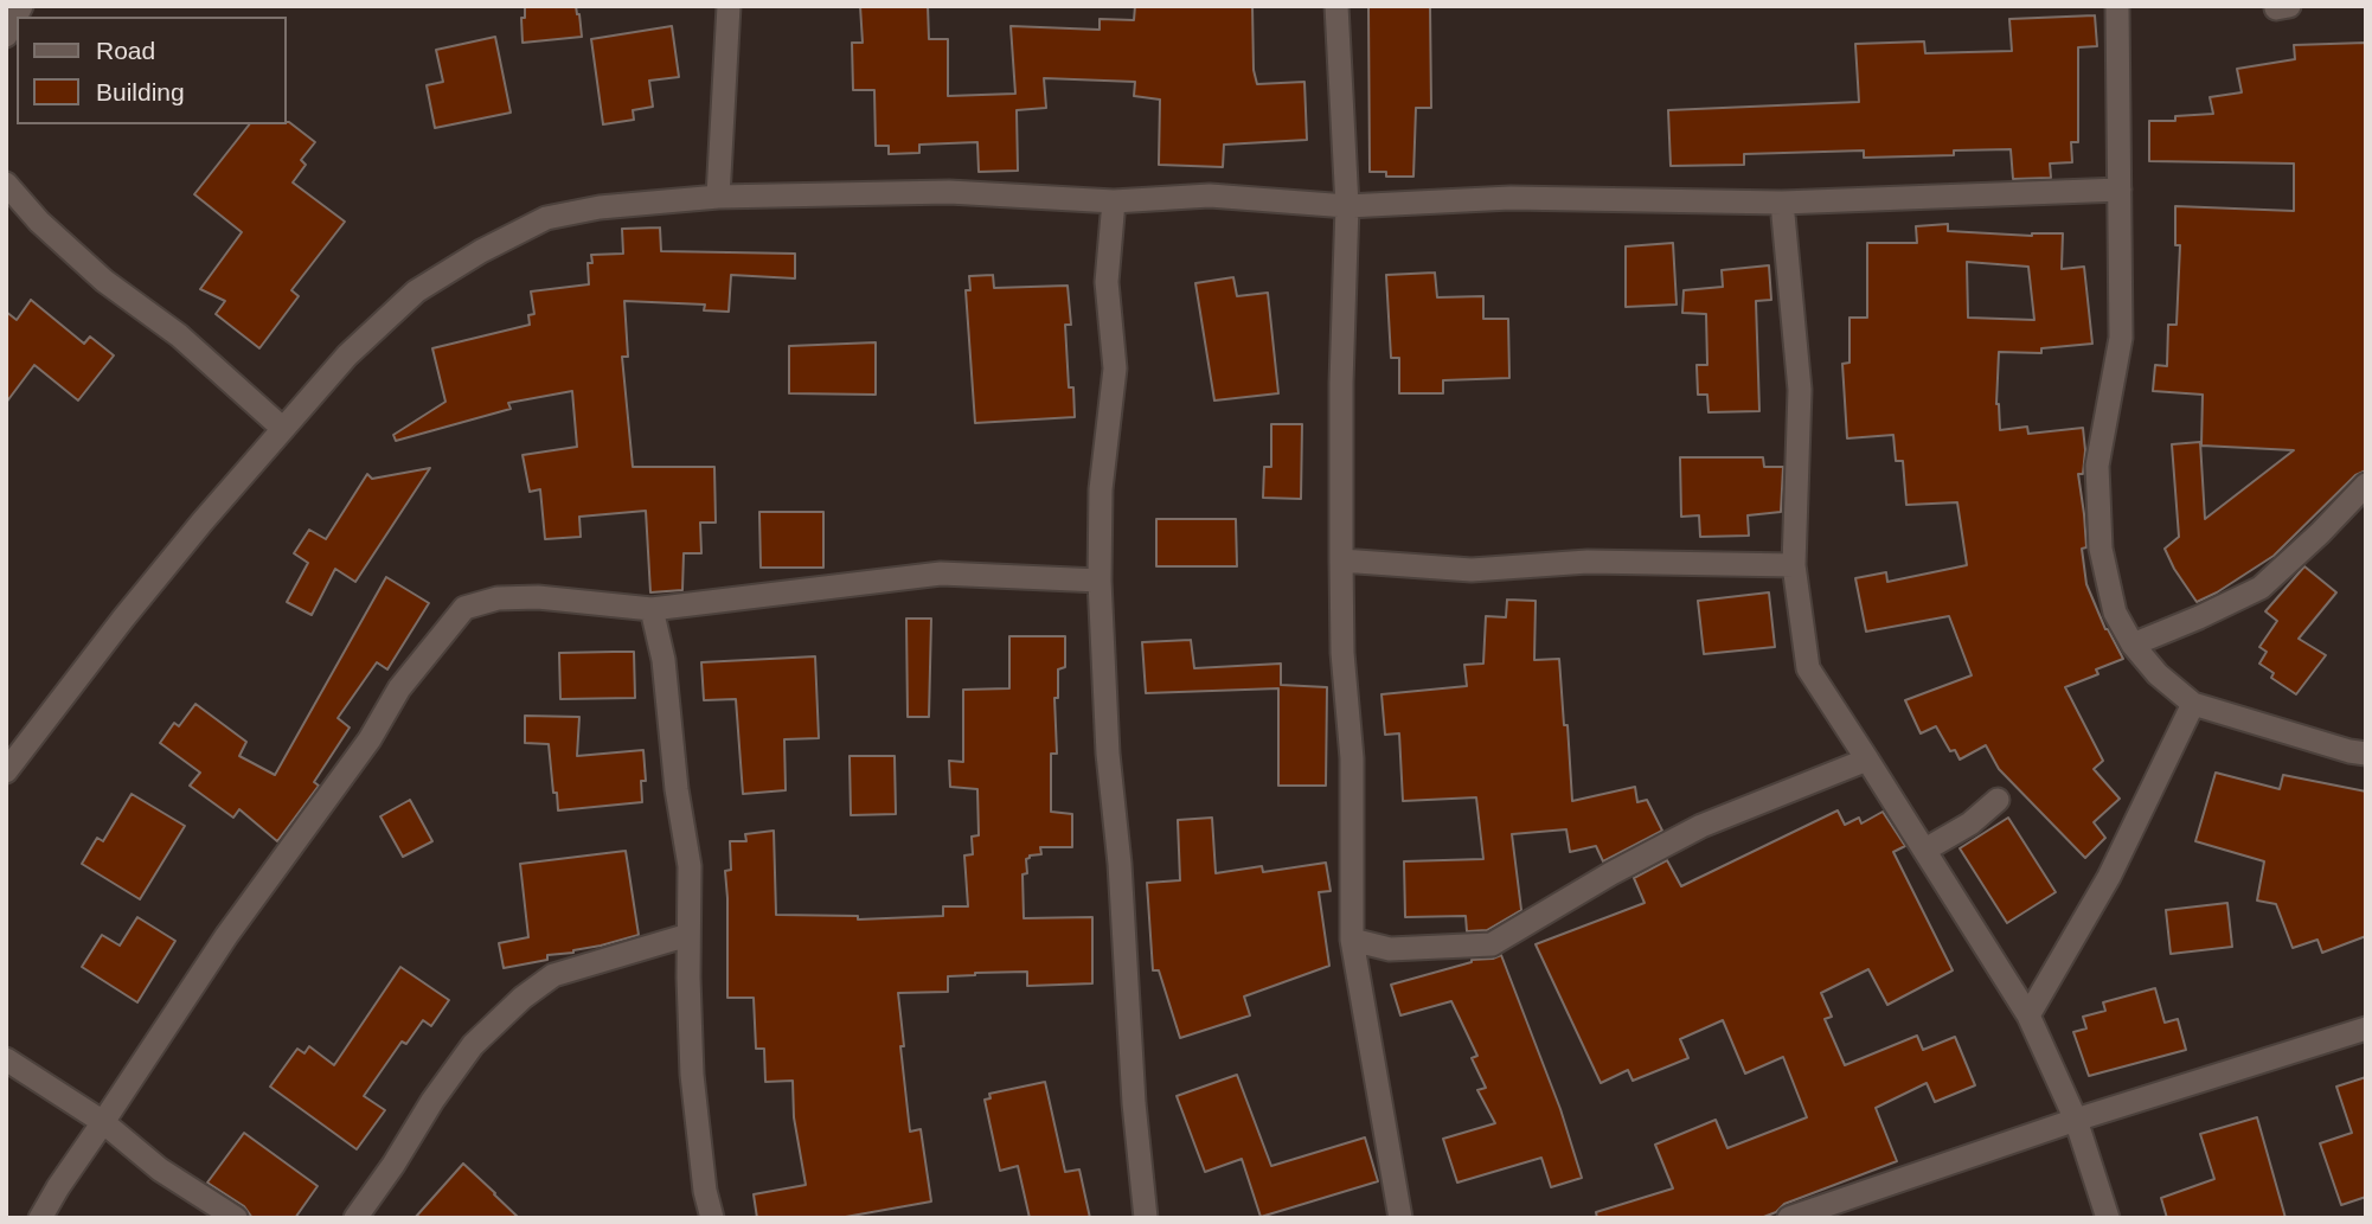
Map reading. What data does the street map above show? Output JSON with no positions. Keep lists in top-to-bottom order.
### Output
{
  "legend": ["Road", "Building"]
}
